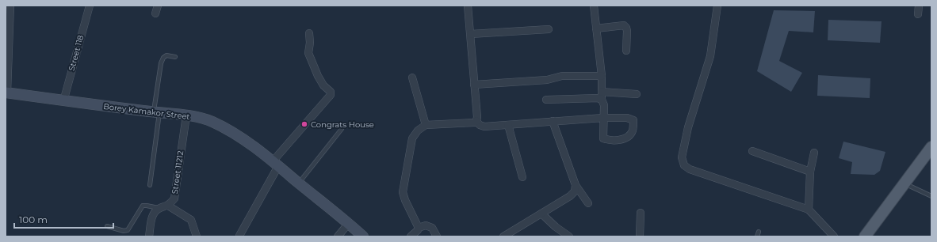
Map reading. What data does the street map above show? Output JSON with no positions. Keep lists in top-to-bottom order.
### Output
{
  "streets": {
    "main road": ["Borey Kamakor Street"],
    "street": ["Street 118", "Street 11212"]
  },
  "crossings": [
    ["Street 118", "Borey Kamakor Street"],
    ["Borey Kamakor Street", "Street 11212"]
  ],
  "places": ["Congrats House"],
  "scale_bar": "100 m"
}
